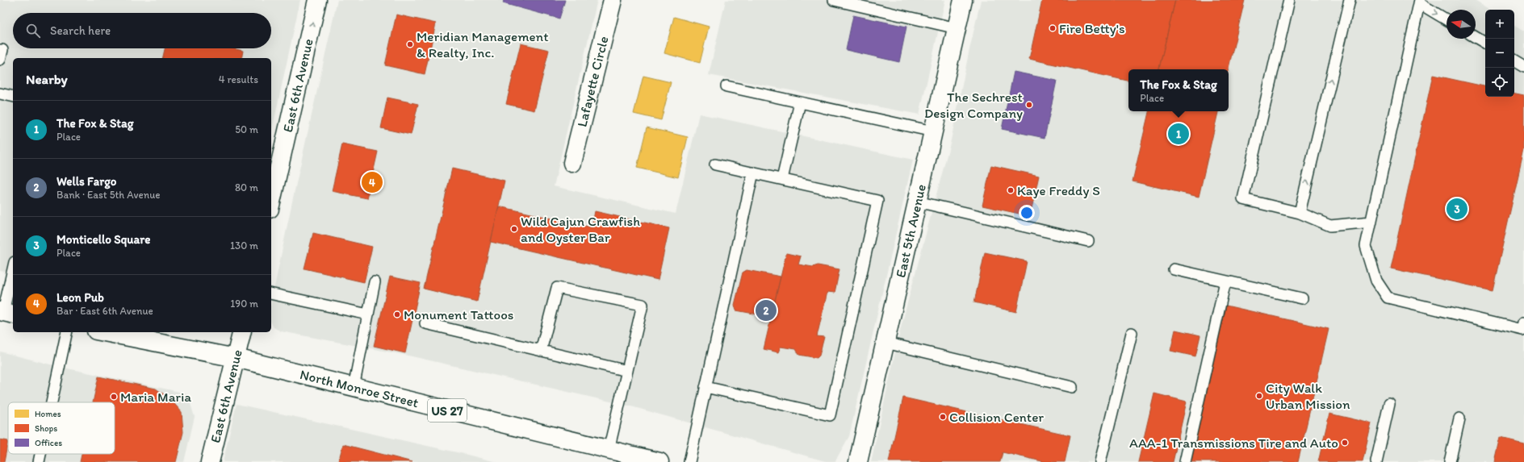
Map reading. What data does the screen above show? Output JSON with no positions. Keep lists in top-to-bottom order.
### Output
{
  "streets": {
    "street": [
      "Lafayette Circle",
      "East 6th Avenue",
      "East 5th Avenue",
      "North Monroe Street",
      "US 27"
    ]
  },
  "crossings": [
    ["East 6th Avenue", "North Monroe Street"]
  ],
  "one_way": ["East 6th Avenue"],
  "places": [
    "Fire Betty's",
    "Meridian Management & Realty, Inc.",
    "The Sechrest Design Company",
    "Kaye Freddy S",
    "Wild Cajun Crawfish and Oyster Bar",
    "Monument Tattoos",
    "City Walk Urban Mission",
    "Maria Maria",
    "Collision Center",
    "AAA-1 Transmissions Tire and Auto"
  ],
  "legend": ["Homes", "Shops", "Offices"],
  "north": "left",
  "page": {
    "map_buttons": ["+", "−"],
    "search": "Search here",
    "heading": ["Nearby", "4 results"],
    "popup": ["The Fox & Stag", "Place"],
    "list": [
      {
        "mark": "1",
        "name": "The Fox & Stag",
        "note": "Place",
        "value": "50 m"
      },
      {
        "mark": "2",
        "name": "Wells Fargo",
        "note": "Bank · East 5th Avenue",
        "value": "80 m"
      },
      {
        "mark": "3",
        "name": "Monticello Square",
        "note": "Place",
        "value": "130 m"
      },
      {
        "mark": "4",
        "name": "Leon Pub",
        "note": "Bar · East 6th Avenue",
        "value": "190 m"
      }
    ],
    "pins": [
      "1",
      "4",
      "3",
      "2"
    ]
  }
}
